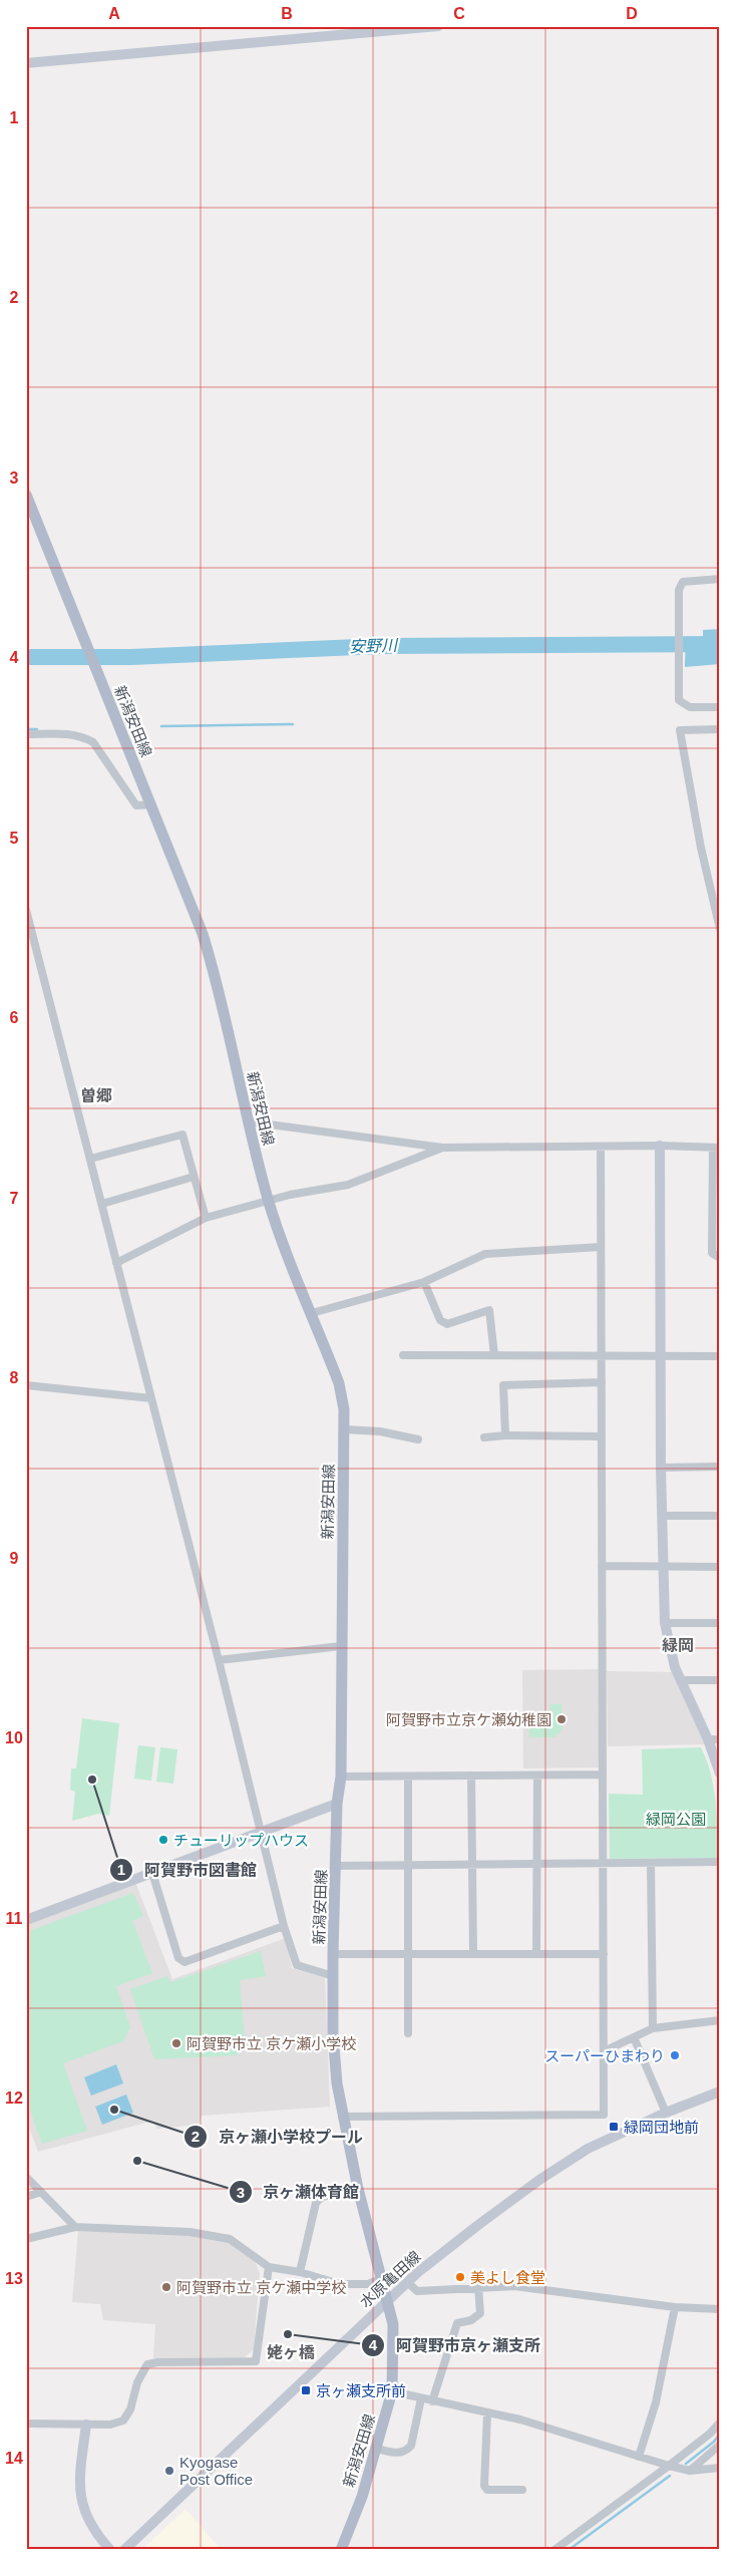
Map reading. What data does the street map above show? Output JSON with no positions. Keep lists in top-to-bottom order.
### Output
{
  "streets": {
    "main road": ["新潟安田線"],
    "street": ["水原亀田線"]
  },
  "crossings": [
    ["新潟安田線", "水原亀田線"]
  ],
  "districts": ["曽郷", "緑岡", "姥ヶ橋"],
  "water": ["安野川"],
  "parks": ["緑岡公園"],
  "places": {
    "other": [
      "阿賀野市立京ケ瀬幼稚園",
      "阿賀野市図書館",
      "チューリップハウス",
      "阿賀野市立 京ケ瀬小学校",
      "スーパーひまわり",
      "京ヶ瀬小学校プール",
      "京ヶ瀬体育館",
      "美よし食堂",
      "阿賀野市立 京ケ瀬中学校",
      "阿賀野市京ヶ瀬支所",
      "Kyogase Post Office"
    ],
    "transit": ["緑岡団地前", "京ヶ瀬支所前"]
  },
  "grid": {
    "columns": [
      "A",
      "B",
      "C",
      "D"
    ],
    "rows": [
      "1",
      "2",
      "3",
      "4",
      "5",
      "6",
      "7",
      "8",
      "9",
      "10",
      "11",
      "12",
      "13",
      "14"
    ]
  }
}
